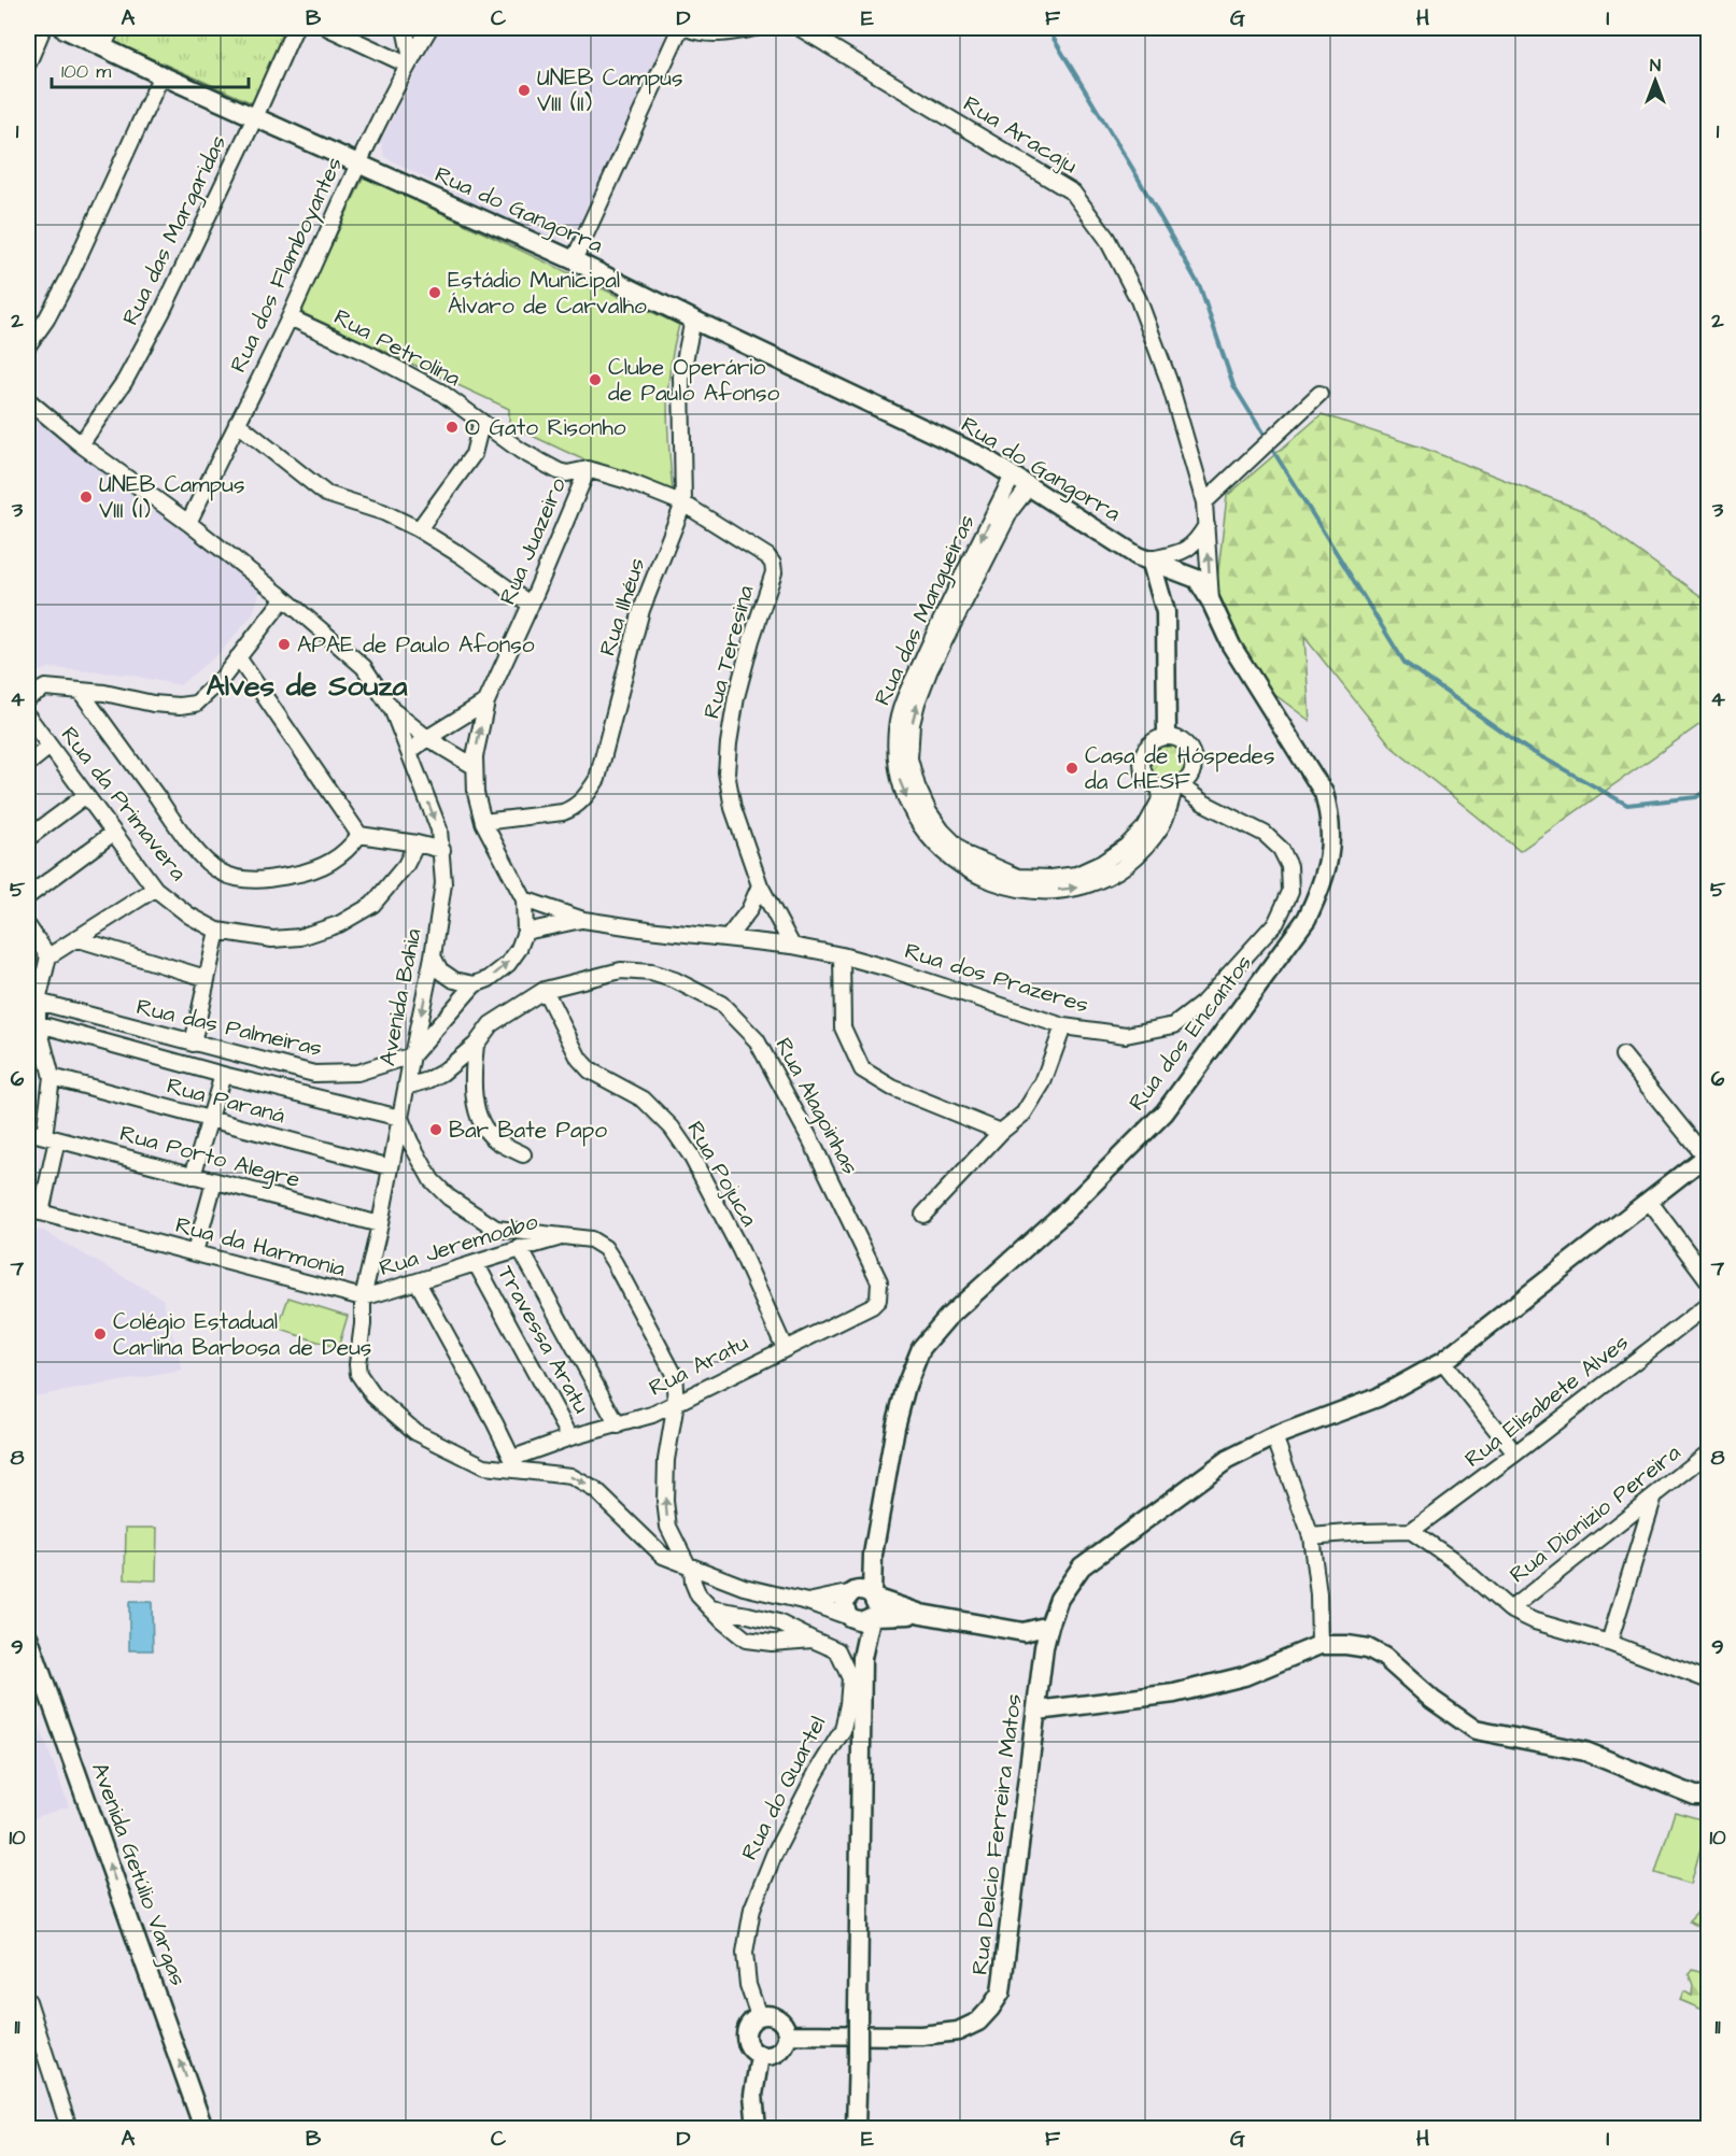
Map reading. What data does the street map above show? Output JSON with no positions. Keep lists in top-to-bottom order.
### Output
{
  "streets": {
    "street": [
      "Rua Aracaju",
      "Rua do Gangorra",
      "Rua das Margaridas",
      "Rua dos Flamboyantes",
      "Rua Petrolina",
      "Rua Juazeiro",
      "Rua Ilhéus",
      "Rua das Mangueiras",
      "Rua Teresina",
      "Rua da Primavera",
      "Rua dos Prazeres",
      "Avenida Bahia",
      "Rua das Palmeiras",
      "Rua dos Encantos",
      "Rua Paraná",
      "Rua Alagoinhas",
      "Rua Porto Alegre",
      "Rua Pojuca",
      "Rua Jeremoabo",
      "Rua da Harmonia",
      "Travessa Aratu",
      "Rua Aratu",
      "Rua Elisabete Alves",
      "Rua Dionizio Pereira",
      "Rua do Quartel",
      "Rua Delcio Ferreira Matos",
      "Avenida Getúlio Vargas"
    ]
  },
  "crossings": [
    ["Rua Aracaju", "Rua dos Encantos"],
    ["Rua do Gangorra", "Rua das Margaridas"],
    ["Rua do Gangorra", "Rua dos Flamboyantes"],
    ["Rua do Gangorra", "Rua Ilhéus"],
    ["Rua do Gangorra", "Rua das Mangueiras"],
    ["Rua do Gangorra", "Rua dos Encantos"],
    ["Rua das Margaridas", "Avenida Bahia"],
    ["Rua dos Flamboyantes", "Rua Petrolina"],
    ["Rua dos Flamboyantes", "Avenida Bahia"],
    ["Rua Petrolina", "Rua Juazeiro"],
    ["Rua Petrolina", "Rua Ilhéus"],
    ["Rua Petrolina", "Rua Teresina"],
    ["Rua Juazeiro", "Rua Ilhéus"],
    ["Rua Juazeiro", "Rua dos Prazeres"],
    ["Rua Juazeiro", "Avenida Bahia"],
    ["Rua das Mangueiras", "Rua dos Prazeres"],
    ["Rua Teresina", "Rua dos Prazeres"],
    ["Avenida Bahia", "Rua das Palmeiras"],
    ["Avenida Bahia", "Rua Paraná"],
    ["Avenida Bahia", "Rua Alagoinhas"],
    ["Avenida Bahia", "Rua Porto Alegre"],
    ["Avenida Bahia", "Rua Jeremoabo"],
    ["Avenida Bahia", "Rua da Harmonia"],
    ["Rua dos Encantos", "Rua da Harmonia"],
    ["Rua dos Encantos", "Rua do Quartel"],
    ["Rua Alagoinhas", "Rua Pojuca"],
    ["Rua Alagoinhas", "Rua Aratu"],
    ["Rua Pojuca", "Rua Aratu"],
    ["Rua Jeremoabo", "Rua da Harmonia"],
    ["Rua Jeremoabo", "Travessa Aratu"],
    ["Rua da Harmonia", "Rua Aratu"],
    ["Rua da Harmonia", "Rua do Quartel"],
    ["Travessa Aratu", "Rua Aratu"],
    ["Rua do Quartel", "Rua Delcio Ferreira Matos"]
  ],
  "one_way": ["Avenida Getúlio Vargas"],
  "districts": ["Alves de Souza"],
  "places": [
    "UNEB Campus VIII (II)",
    "Estádio Municipal Álvaro de Carvalho",
    "Clube Operário de Paulo Afonso",
    "O Gato Risonho",
    "UNEB Campus VIII (I)",
    "APAE de Paulo Afonso",
    "Casa de Hóspedes da CHESF",
    "Bar Bate Papo",
    "Colégio Estadual Carlina Barbosa de Deus"
  ],
  "scale_bar": "100 m",
  "north": "top",
  "grid": {
    "columns": [
      "A",
      "B",
      "C",
      "D",
      "E",
      "F",
      "G",
      "H",
      "I"
    ],
    "rows": [
      "1",
      "2",
      "3",
      "4",
      "5",
      "6",
      "7",
      "8",
      "9",
      "10",
      "11"
    ]
  }
}
